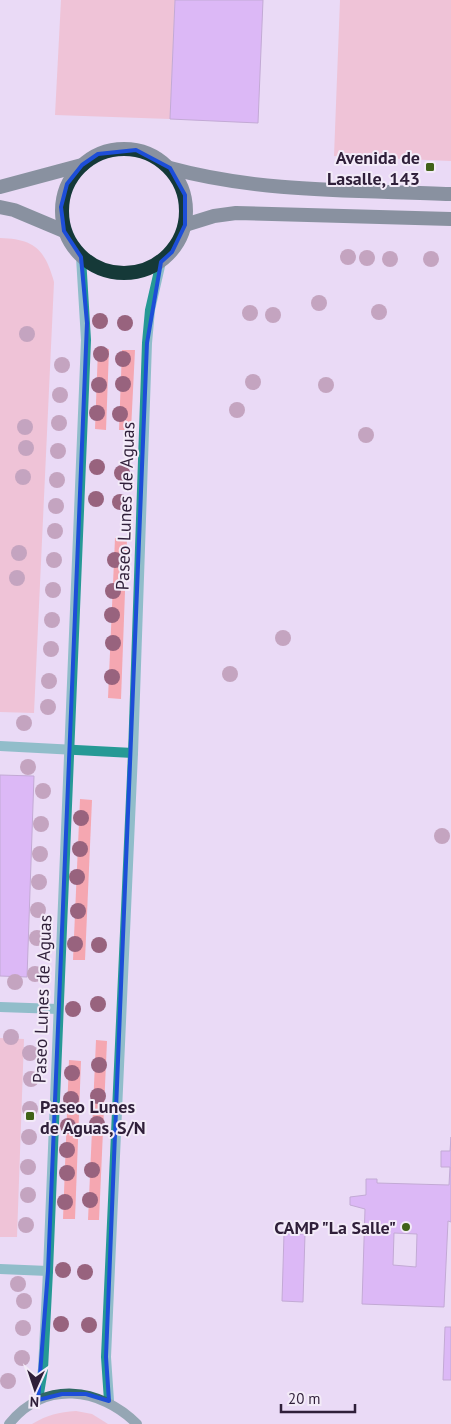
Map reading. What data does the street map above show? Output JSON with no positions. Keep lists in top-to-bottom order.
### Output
{
  "streets": {
    "street": ["Paseo Lunes de Aguas"]
  },
  "places": {
    "transit": ["Avenida de Lasalle, 143", "Paseo Lunes de Aguas, S/N"],
    "other": ["CAMP \"La Salle\""]
  },
  "scale_bar": "20 m",
  "north": "bottom"
}
